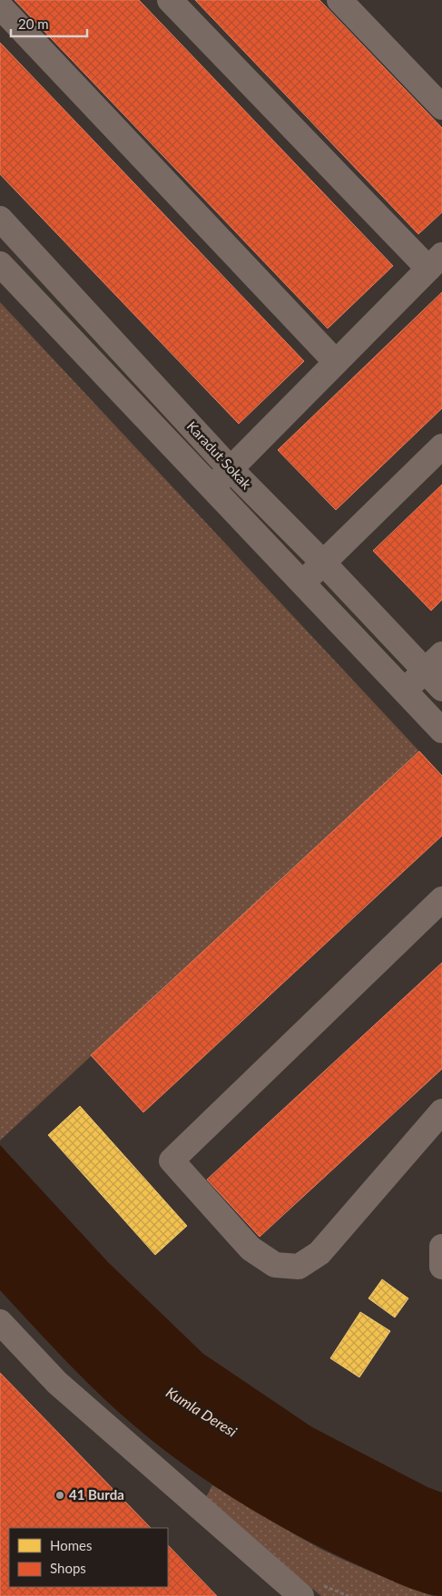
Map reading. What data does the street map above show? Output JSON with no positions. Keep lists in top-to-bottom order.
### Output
{
  "streets": {
    "street": ["Karadut Sokak"]
  },
  "water": ["Kumla Deresi"],
  "places": ["41 Burda"],
  "legend": ["Homes", "Shops"],
  "scale_bar": "20 m"
}
